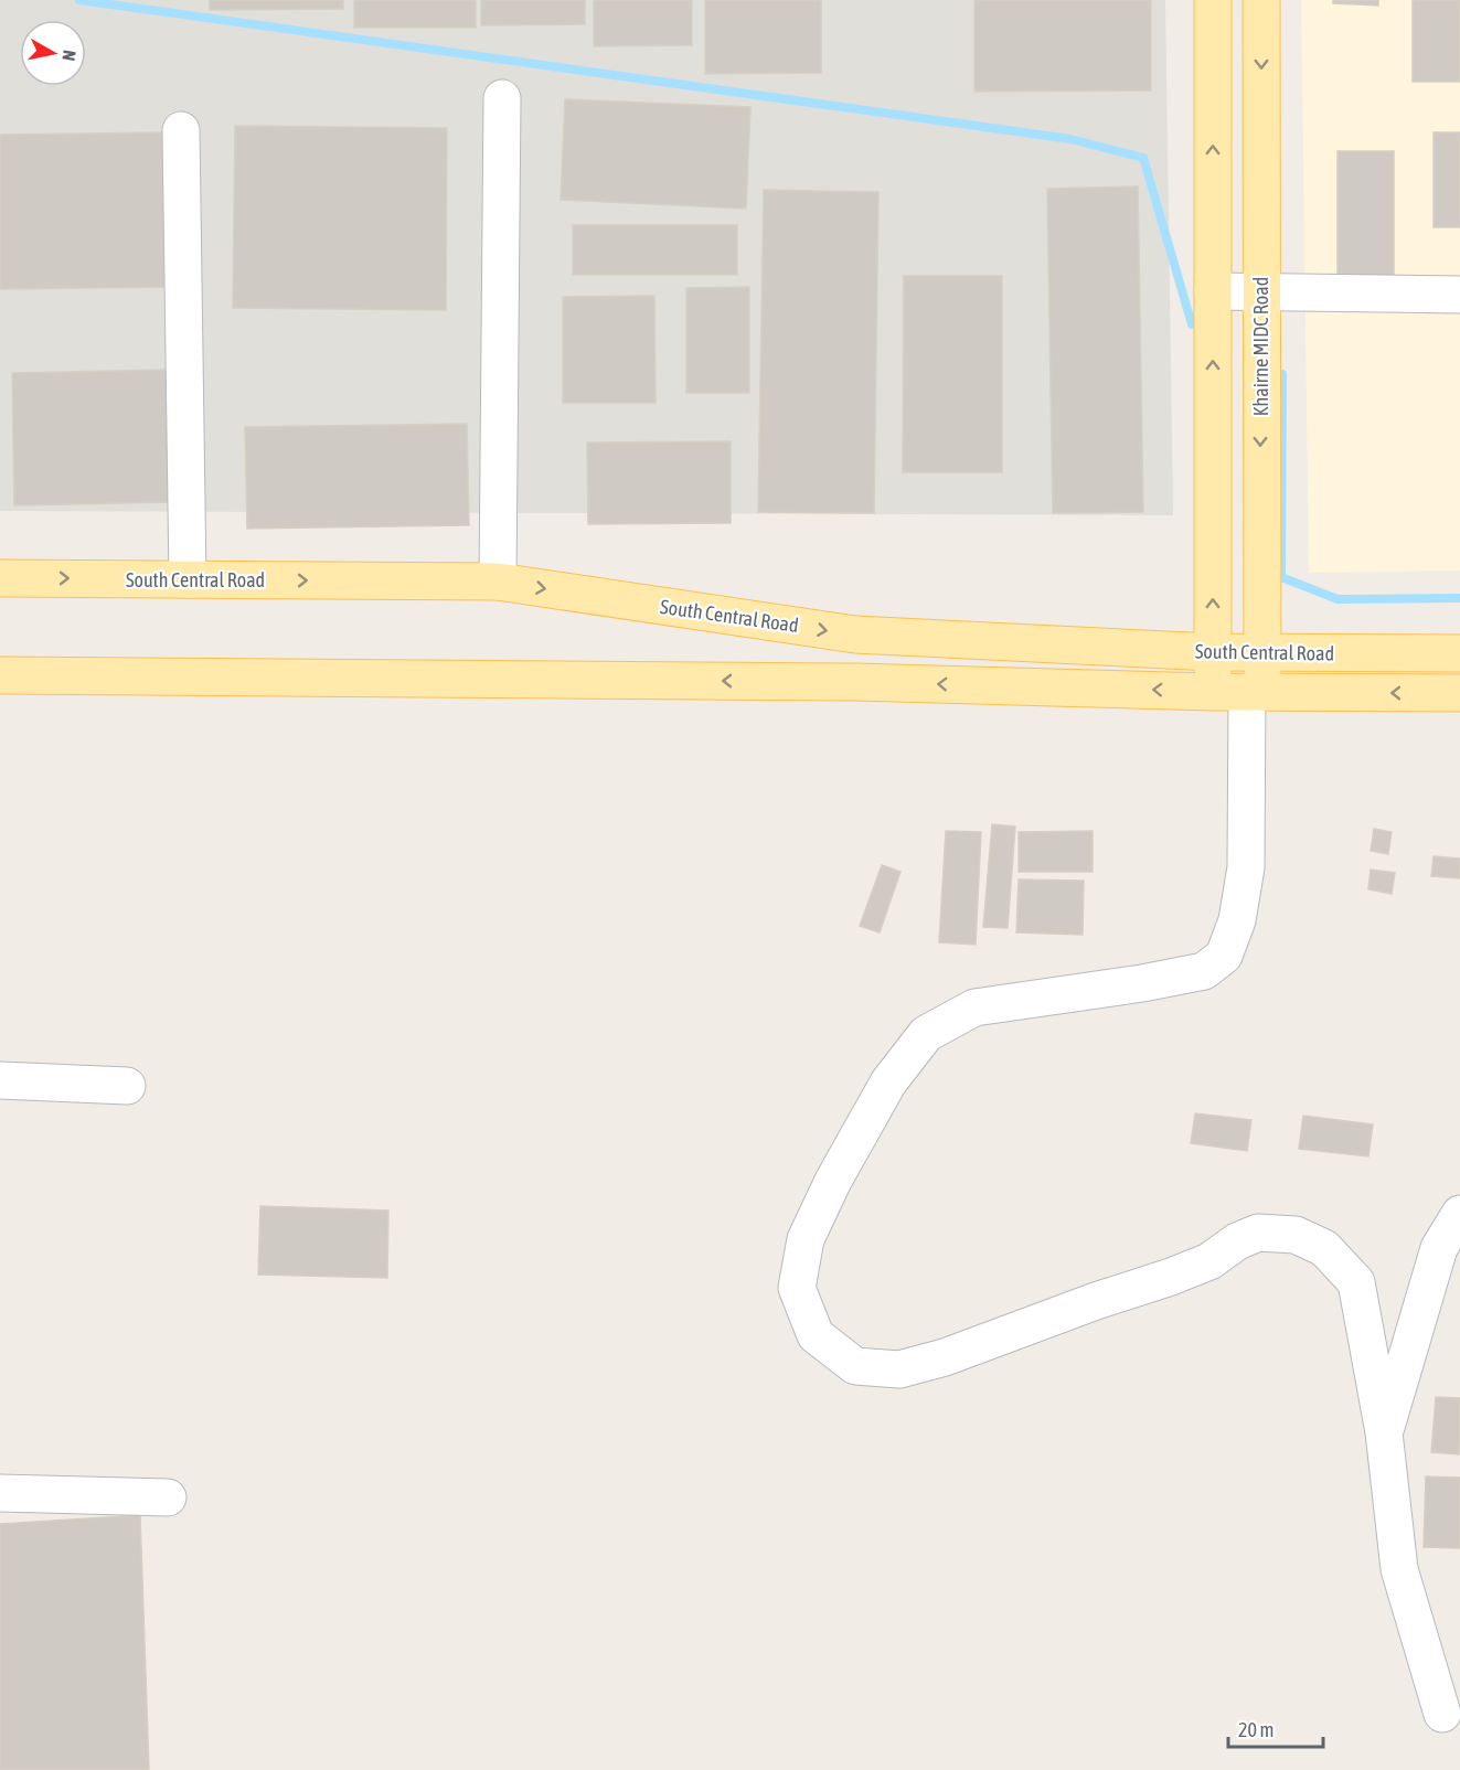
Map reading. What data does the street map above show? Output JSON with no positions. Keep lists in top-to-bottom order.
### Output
{
  "streets": {
    "main road": ["Khairne MIDC Road", "South Central Road"]
  },
  "crossings": [
    ["Khairne MIDC Road", "South Central Road"]
  ],
  "scale_bar": "20 m",
  "north": "right"
}
